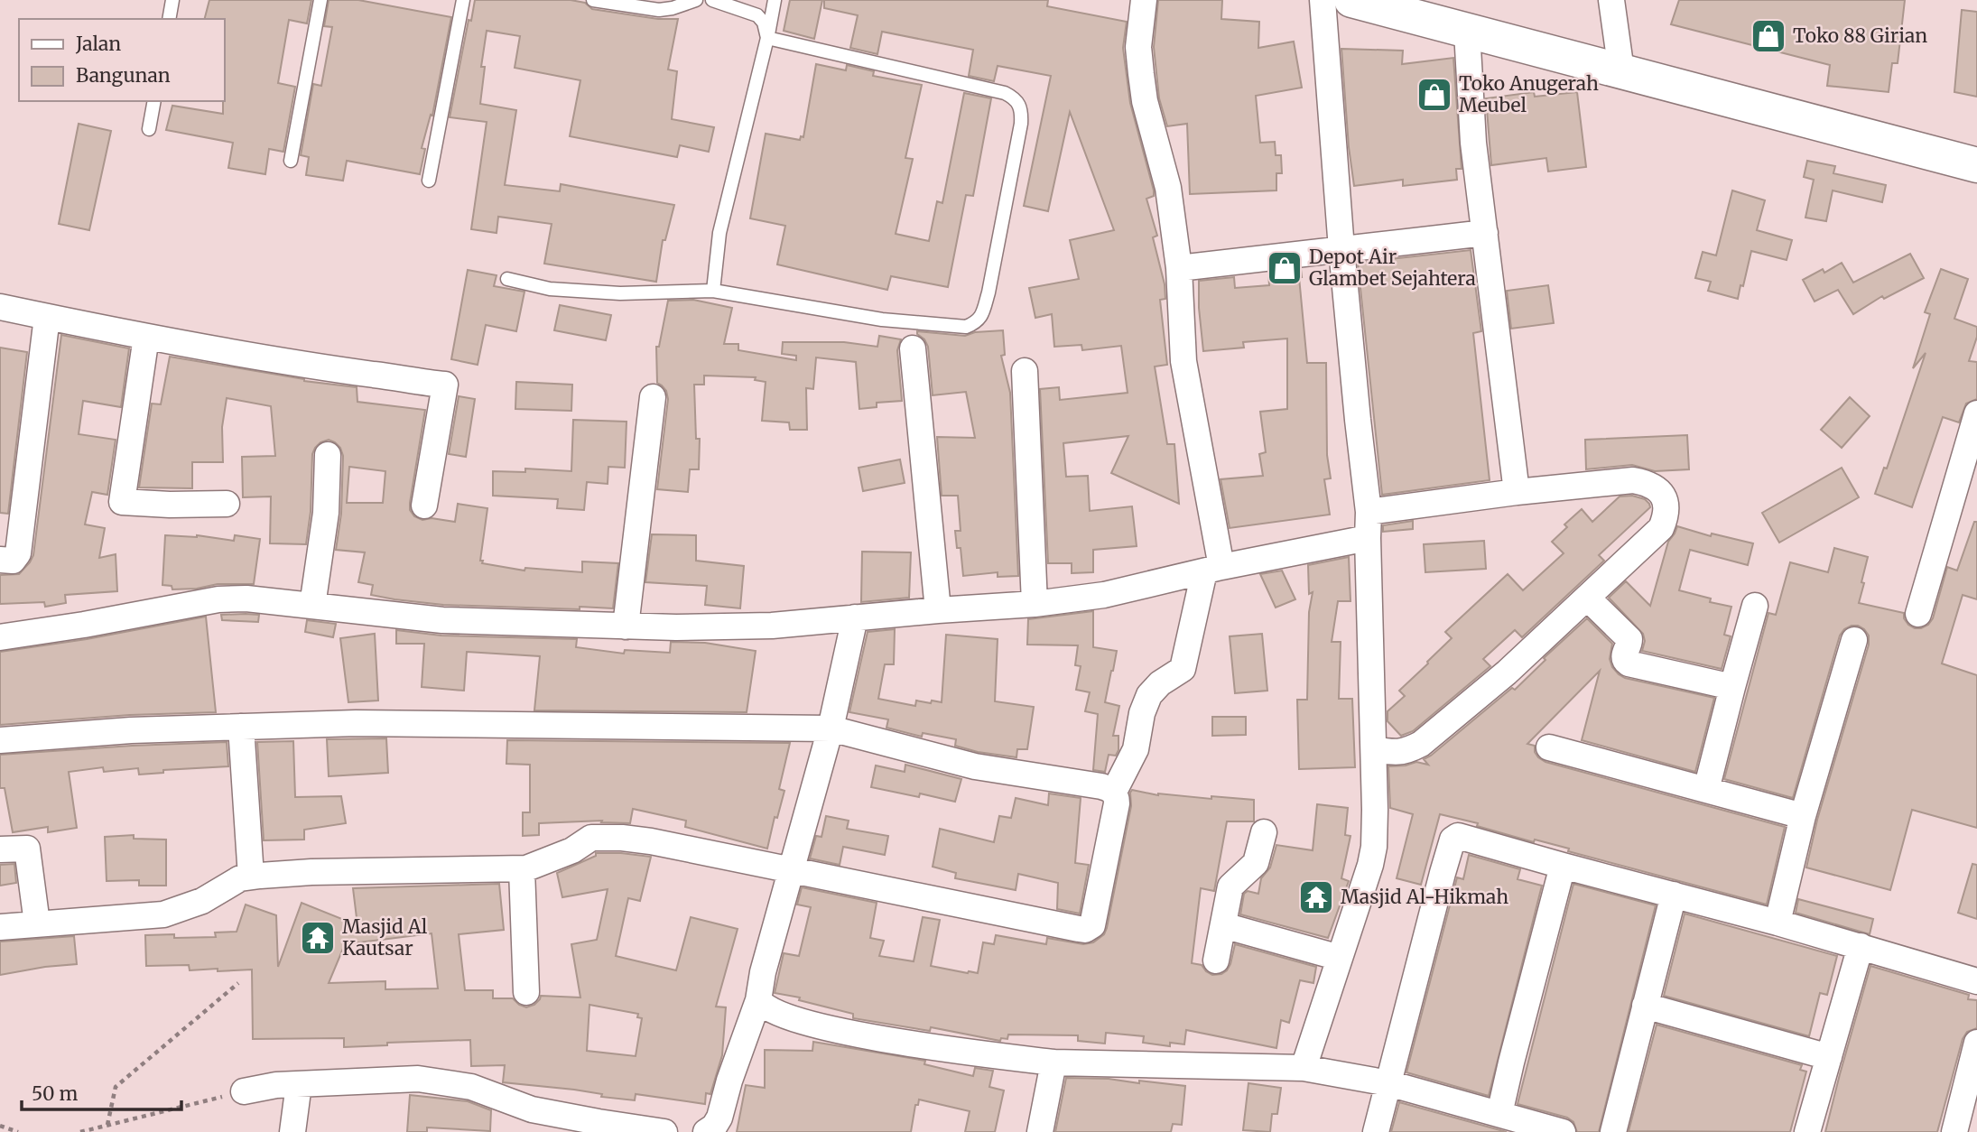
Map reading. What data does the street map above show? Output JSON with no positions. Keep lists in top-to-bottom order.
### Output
{
  "places": {
    "shop": ["Toko 88 Girian", "Toko Anugerah Meubel", "Depot Air Glambet Sejahtera"],
    "temple": ["Masjid Al-Hikmah", "Masjid Al Kautsar"]
  },
  "legend": ["Jalan", "Bangunan"],
  "scale_bar": "50 m"
}
